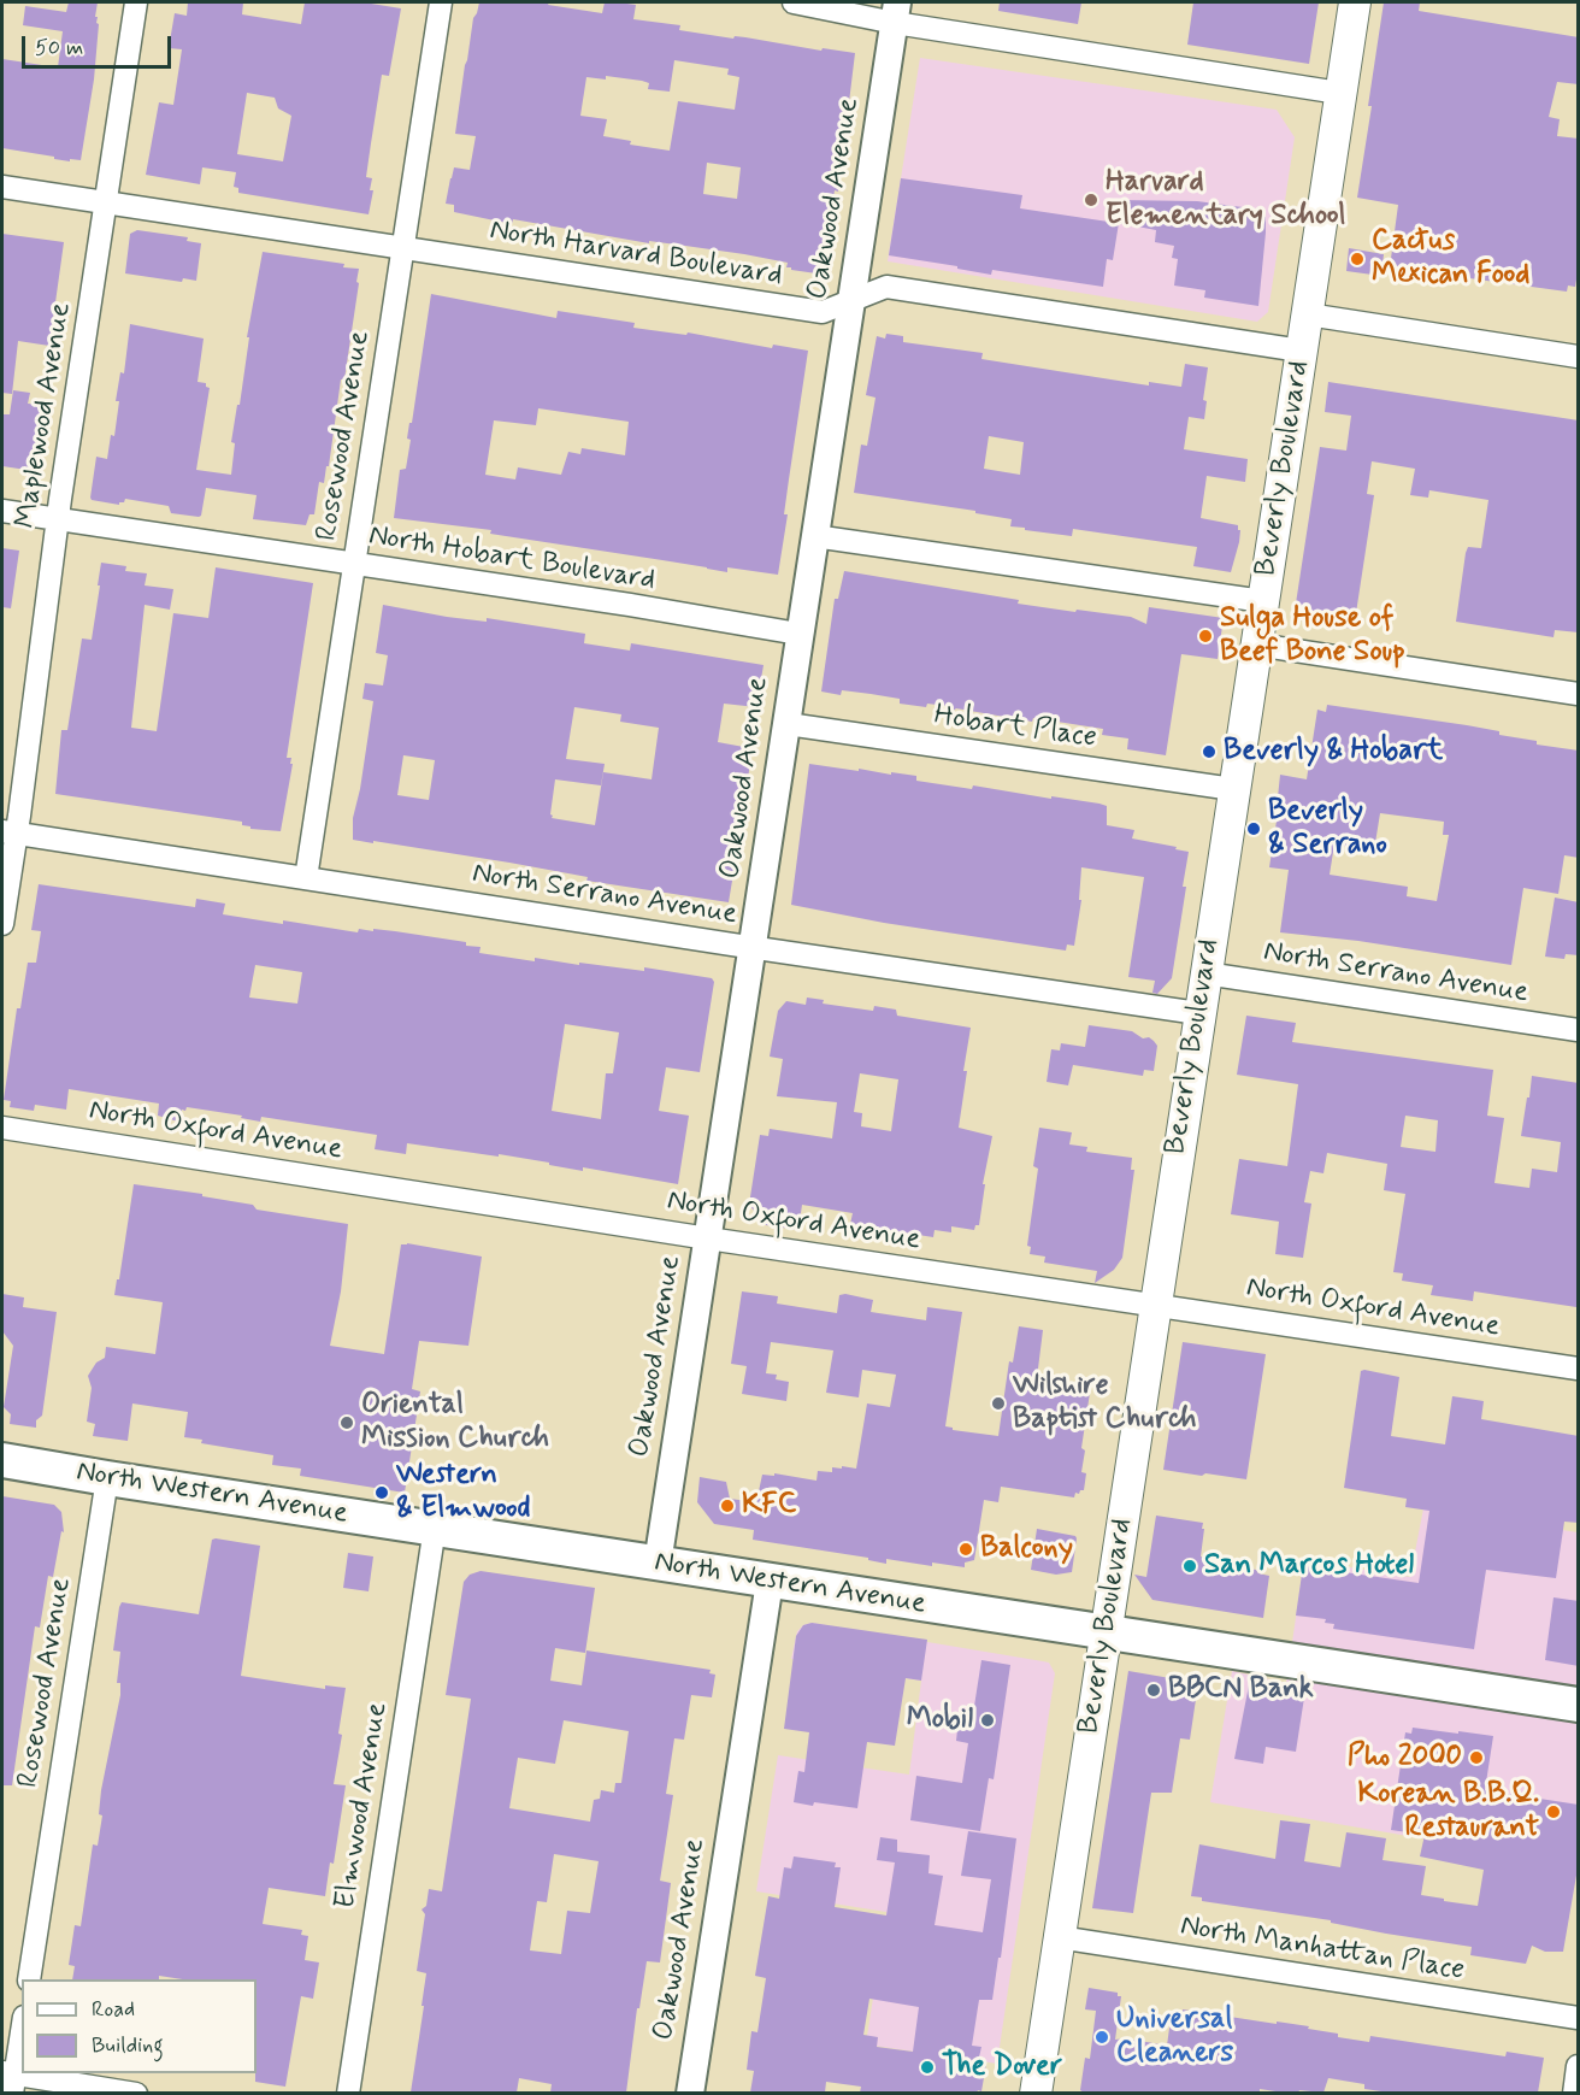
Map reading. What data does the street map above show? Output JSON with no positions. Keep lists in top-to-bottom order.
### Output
{
  "streets": {
    "main road": ["Beverly Boulevard", "North Western Avenue"],
    "street": [
      "Oakwood Avenue",
      "North Harvard Boulevard",
      "Maplewood Avenue",
      "Rosewood Avenue",
      "North Hobart Boulevard",
      "Hobart Place",
      "North Serrano Avenue",
      "North Oxford Avenue",
      "Elmwood Avenue",
      "North Manhattan Place"
    ]
  },
  "crossings": [
    ["Oakwood Avenue", "North Harvard Boulevard"],
    ["Oakwood Avenue", "North Hobart Boulevard"],
    ["Oakwood Avenue", "Hobart Place"],
    ["Oakwood Avenue", "North Serrano Avenue"],
    ["Oakwood Avenue", "North Oxford Avenue"],
    ["Oakwood Avenue", "North Western Avenue"],
    ["North Harvard Boulevard", "Maplewood Avenue"],
    ["North Harvard Boulevard", "Rosewood Avenue"],
    ["North Harvard Boulevard", "Beverly Boulevard"],
    ["Maplewood Avenue", "North Hobart Boulevard"],
    ["Maplewood Avenue", "North Serrano Avenue"],
    ["Rosewood Avenue", "North Hobart Boulevard"],
    ["Rosewood Avenue", "North Serrano Avenue"],
    ["Rosewood Avenue", "North Western Avenue"],
    ["Beverly Boulevard", "Hobart Place"],
    ["Beverly Boulevard", "North Serrano Avenue"],
    ["Beverly Boulevard", "North Oxford Avenue"],
    ["Beverly Boulevard", "North Western Avenue"],
    ["Beverly Boulevard", "North Manhattan Place"],
    ["North Western Avenue", "Elmwood Avenue"]
  ],
  "places": [
    "Harvard Elementary School",
    "Cactus Mexican Food",
    "Sulga House of Beef Bone Soup",
    "Beverly & Hobart",
    "Beverly & Serrano",
    "Wilshire Baptist Church",
    "Oriental Mission Church",
    "Western & Elmwood",
    "KFC",
    "Balcony",
    "San Marcos Hotel",
    "BBCN Bank",
    "Mobil",
    "Pho 2000",
    "Korean B.B.Q. Restaurant",
    "Universal Cleaners",
    "The Dover"
  ],
  "legend": ["Road", "Building"],
  "scale_bar": "50 m"
}
